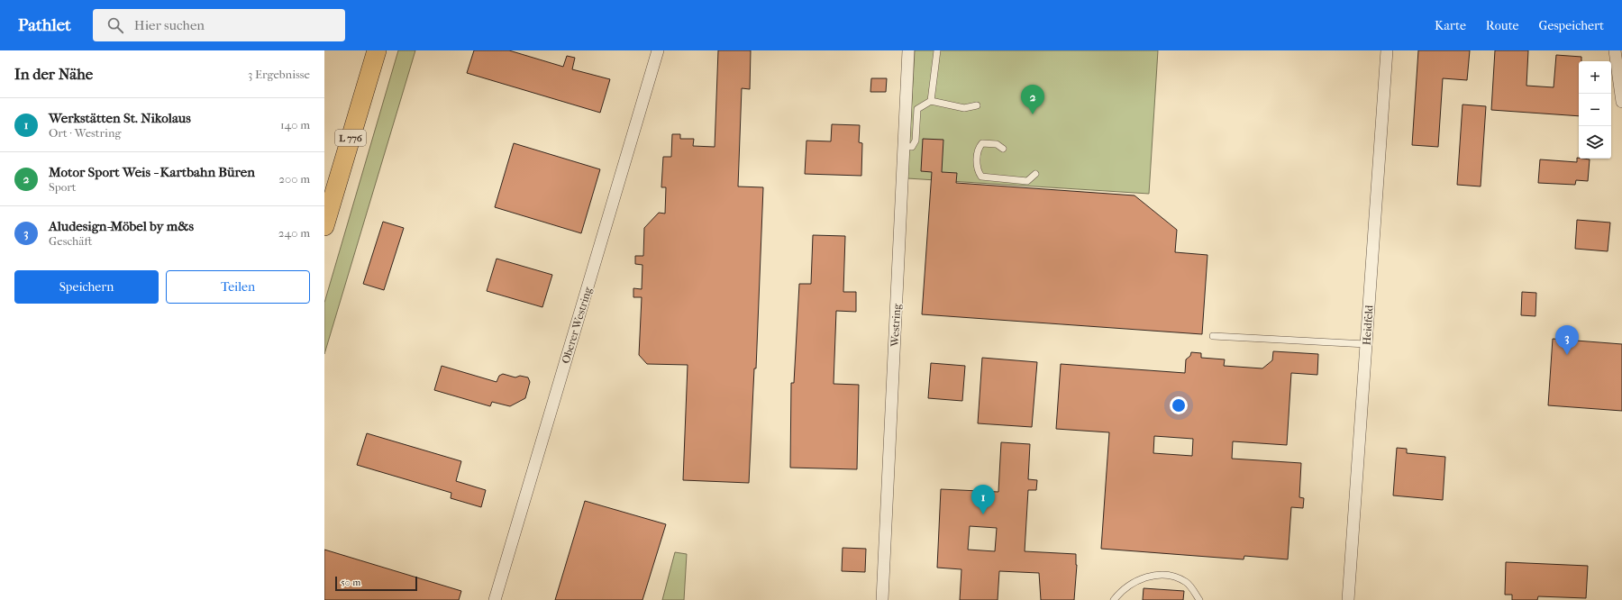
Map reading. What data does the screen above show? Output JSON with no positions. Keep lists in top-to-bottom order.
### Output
{
  "streets": {
    "main road": ["L 776"],
    "street": ["Oberer Westring", "Westring", "Heidfeld"]
  },
  "scale_bar": "50 m",
  "page": {
    "header": "Pathlet",
    "search": "Hier suchen",
    "nav": ["Karte", "Route", "Gespeichert"],
    "heading": ["In der Nähe", "3 Ergebnisse"],
    "map_buttons": ["+", "−"],
    "pins": ["2", "3", "1"],
    "list": [
      {
        "mark": "1",
        "name": "Werkstätten St. Nikolaus",
        "note": "Ort · Westring",
        "value": "140 m"
      },
      {
        "mark": "2",
        "name": "Motor Sport Weis - Kartbahn Büren",
        "note": "Sport",
        "value": "200 m"
      },
      {
        "mark": "3",
        "name": "Aludesign-Möbel by m&s",
        "note": "Geschäft",
        "value": "240 m"
      }
    ],
    "buttons": ["Speichern", "Teilen"],
    "scale": "50 m"
  }
}
